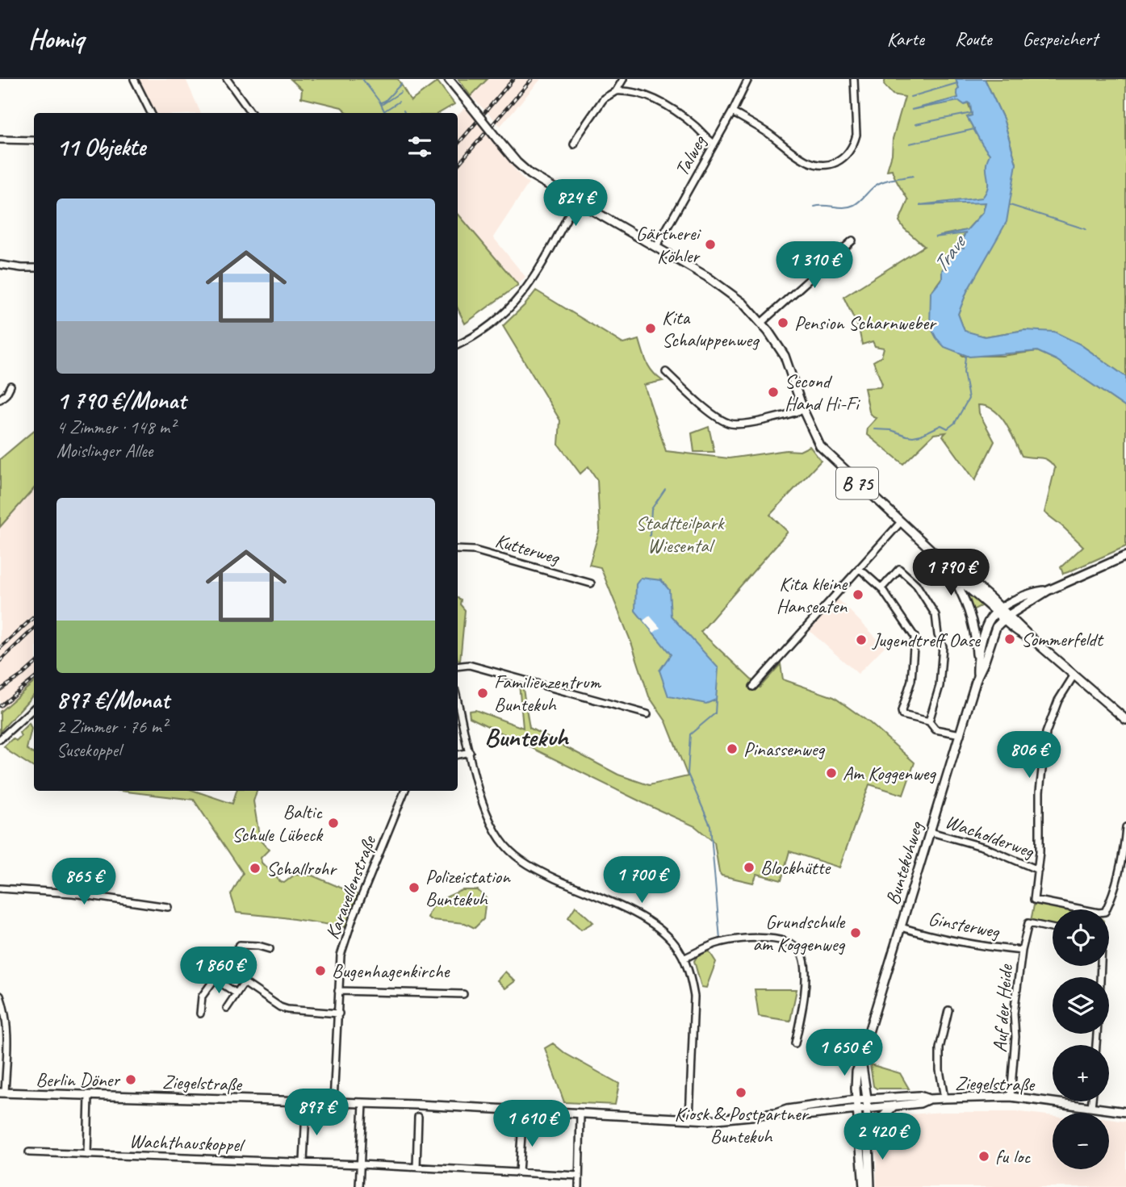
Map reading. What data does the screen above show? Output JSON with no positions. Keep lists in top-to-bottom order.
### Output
{
  "streets": {
    "main road": ["B 75", "Buntekuhweg", "Ziegelstraße"],
    "street": [
      "Talweg",
      "Kutterweg",
      "Wacholderweg",
      "Karavellenstraße",
      "Ginsterweg",
      "Auf der Heide",
      "Wachthauskoppel"
    ]
  },
  "crossings": [
    ["Talweg", "B 75"],
    ["B 75", "Buntekuhweg"],
    ["Wacholderweg", "Buntekuhweg"],
    ["Buntekuhweg", "Ginsterweg"],
    ["Buntekuhweg", "Ziegelstraße"],
    ["Karavellenstraße", "Ziegelstraße"],
    ["Ginsterweg", "Auf der Heide"],
    ["Auf der Heide", "Ziegelstraße"]
  ],
  "districts": ["Buntekuh"],
  "water": ["Trave"],
  "parks": ["Stadtteilpark Wiesental"],
  "places": [
    "Gärtnerei Köhler",
    "Pension Scharnweber",
    "Kita Schaluppenweg",
    "Second Hand Hi-Fi",
    "Kita kleine Hanseaten",
    "Sommerfeldt",
    "Jugendtreff Oase",
    "Familienzentrum Buntekuh",
    "Pinassenweg",
    "Am Koggenweg",
    "Baltic Schule Lübeck",
    "Blockhütte",
    "Schallrohr",
    "Polizeistation Buntekuh",
    "Grundschule am Koggenweg",
    "Bugenhagenkirche",
    "Berlin Döner",
    "Kiosk & Postpartner Buntekuh",
    "fu loc"
  ],
  "page": {
    "header": "Homiq",
    "nav": ["Karte", "Route", "Gespeichert"],
    "heading": "11 Objekte",
    "price": [
      "824 €",
      "1 310 €",
      "1 790 €",
      "806 €",
      "1 700 €",
      "865 €",
      "1 860 €",
      "1 650 €",
      "897 €",
      "1 610 €",
      "2 420 €"
    ],
    "list": [
      {
        "name": "1 790 €/Monat",
        "note": "4 Zimmer · 148 m² · Moislinger Allee"
      },
      {
        "name": "897 €/Monat",
        "note": "2 Zimmer · 76 m² · Susekoppel"
      }
    ],
    "map_buttons": ["+", "−"]
  }
}
